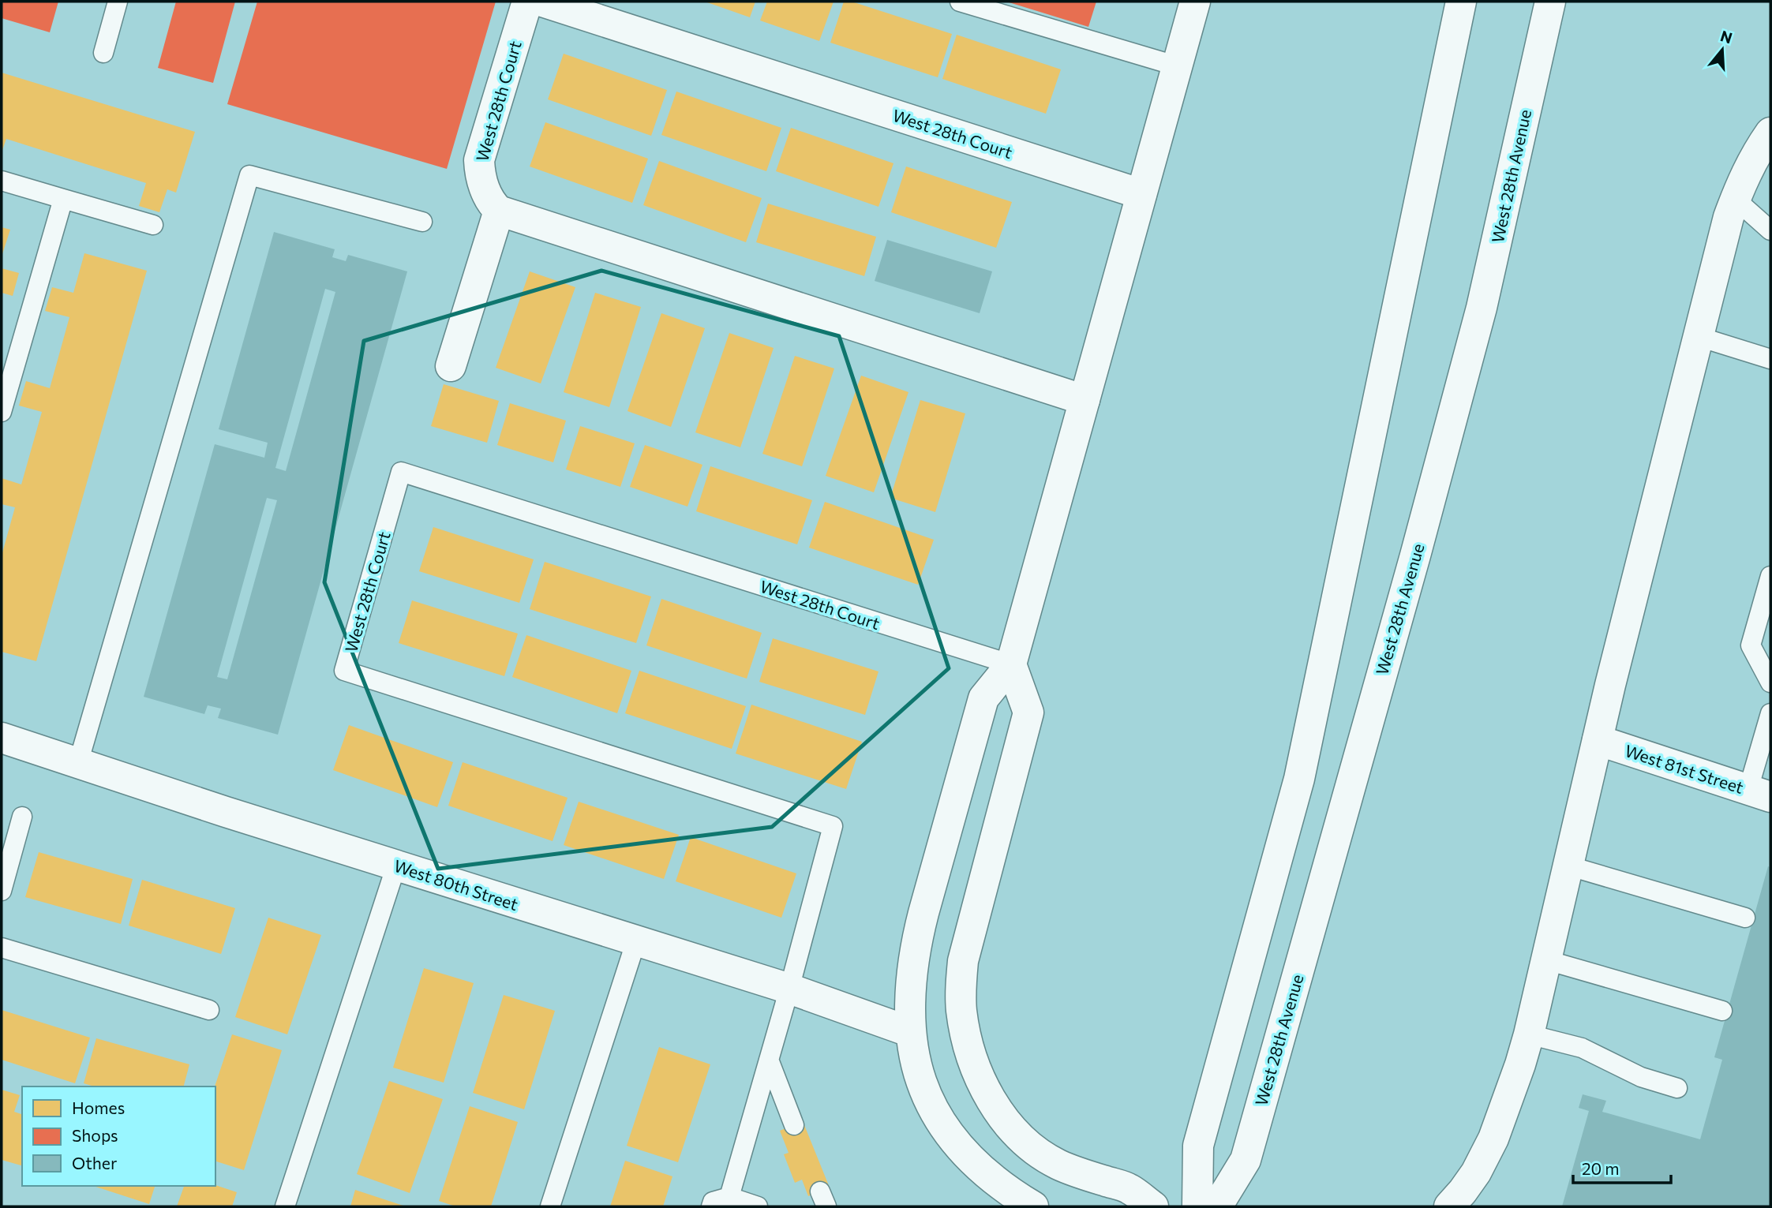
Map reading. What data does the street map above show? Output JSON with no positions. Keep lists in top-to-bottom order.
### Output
{
  "streets": {
    "street": [
      "West 28th Court",
      "West 28th Avenue",
      "West 81st Street",
      "West 80th Street"
    ]
  },
  "crossings": [
    ["West 28th Court", "West 80th Street"]
  ],
  "legend": ["Homes", "Shops", "Other"],
  "scale_bar": "20 m",
  "north": "top"
}
